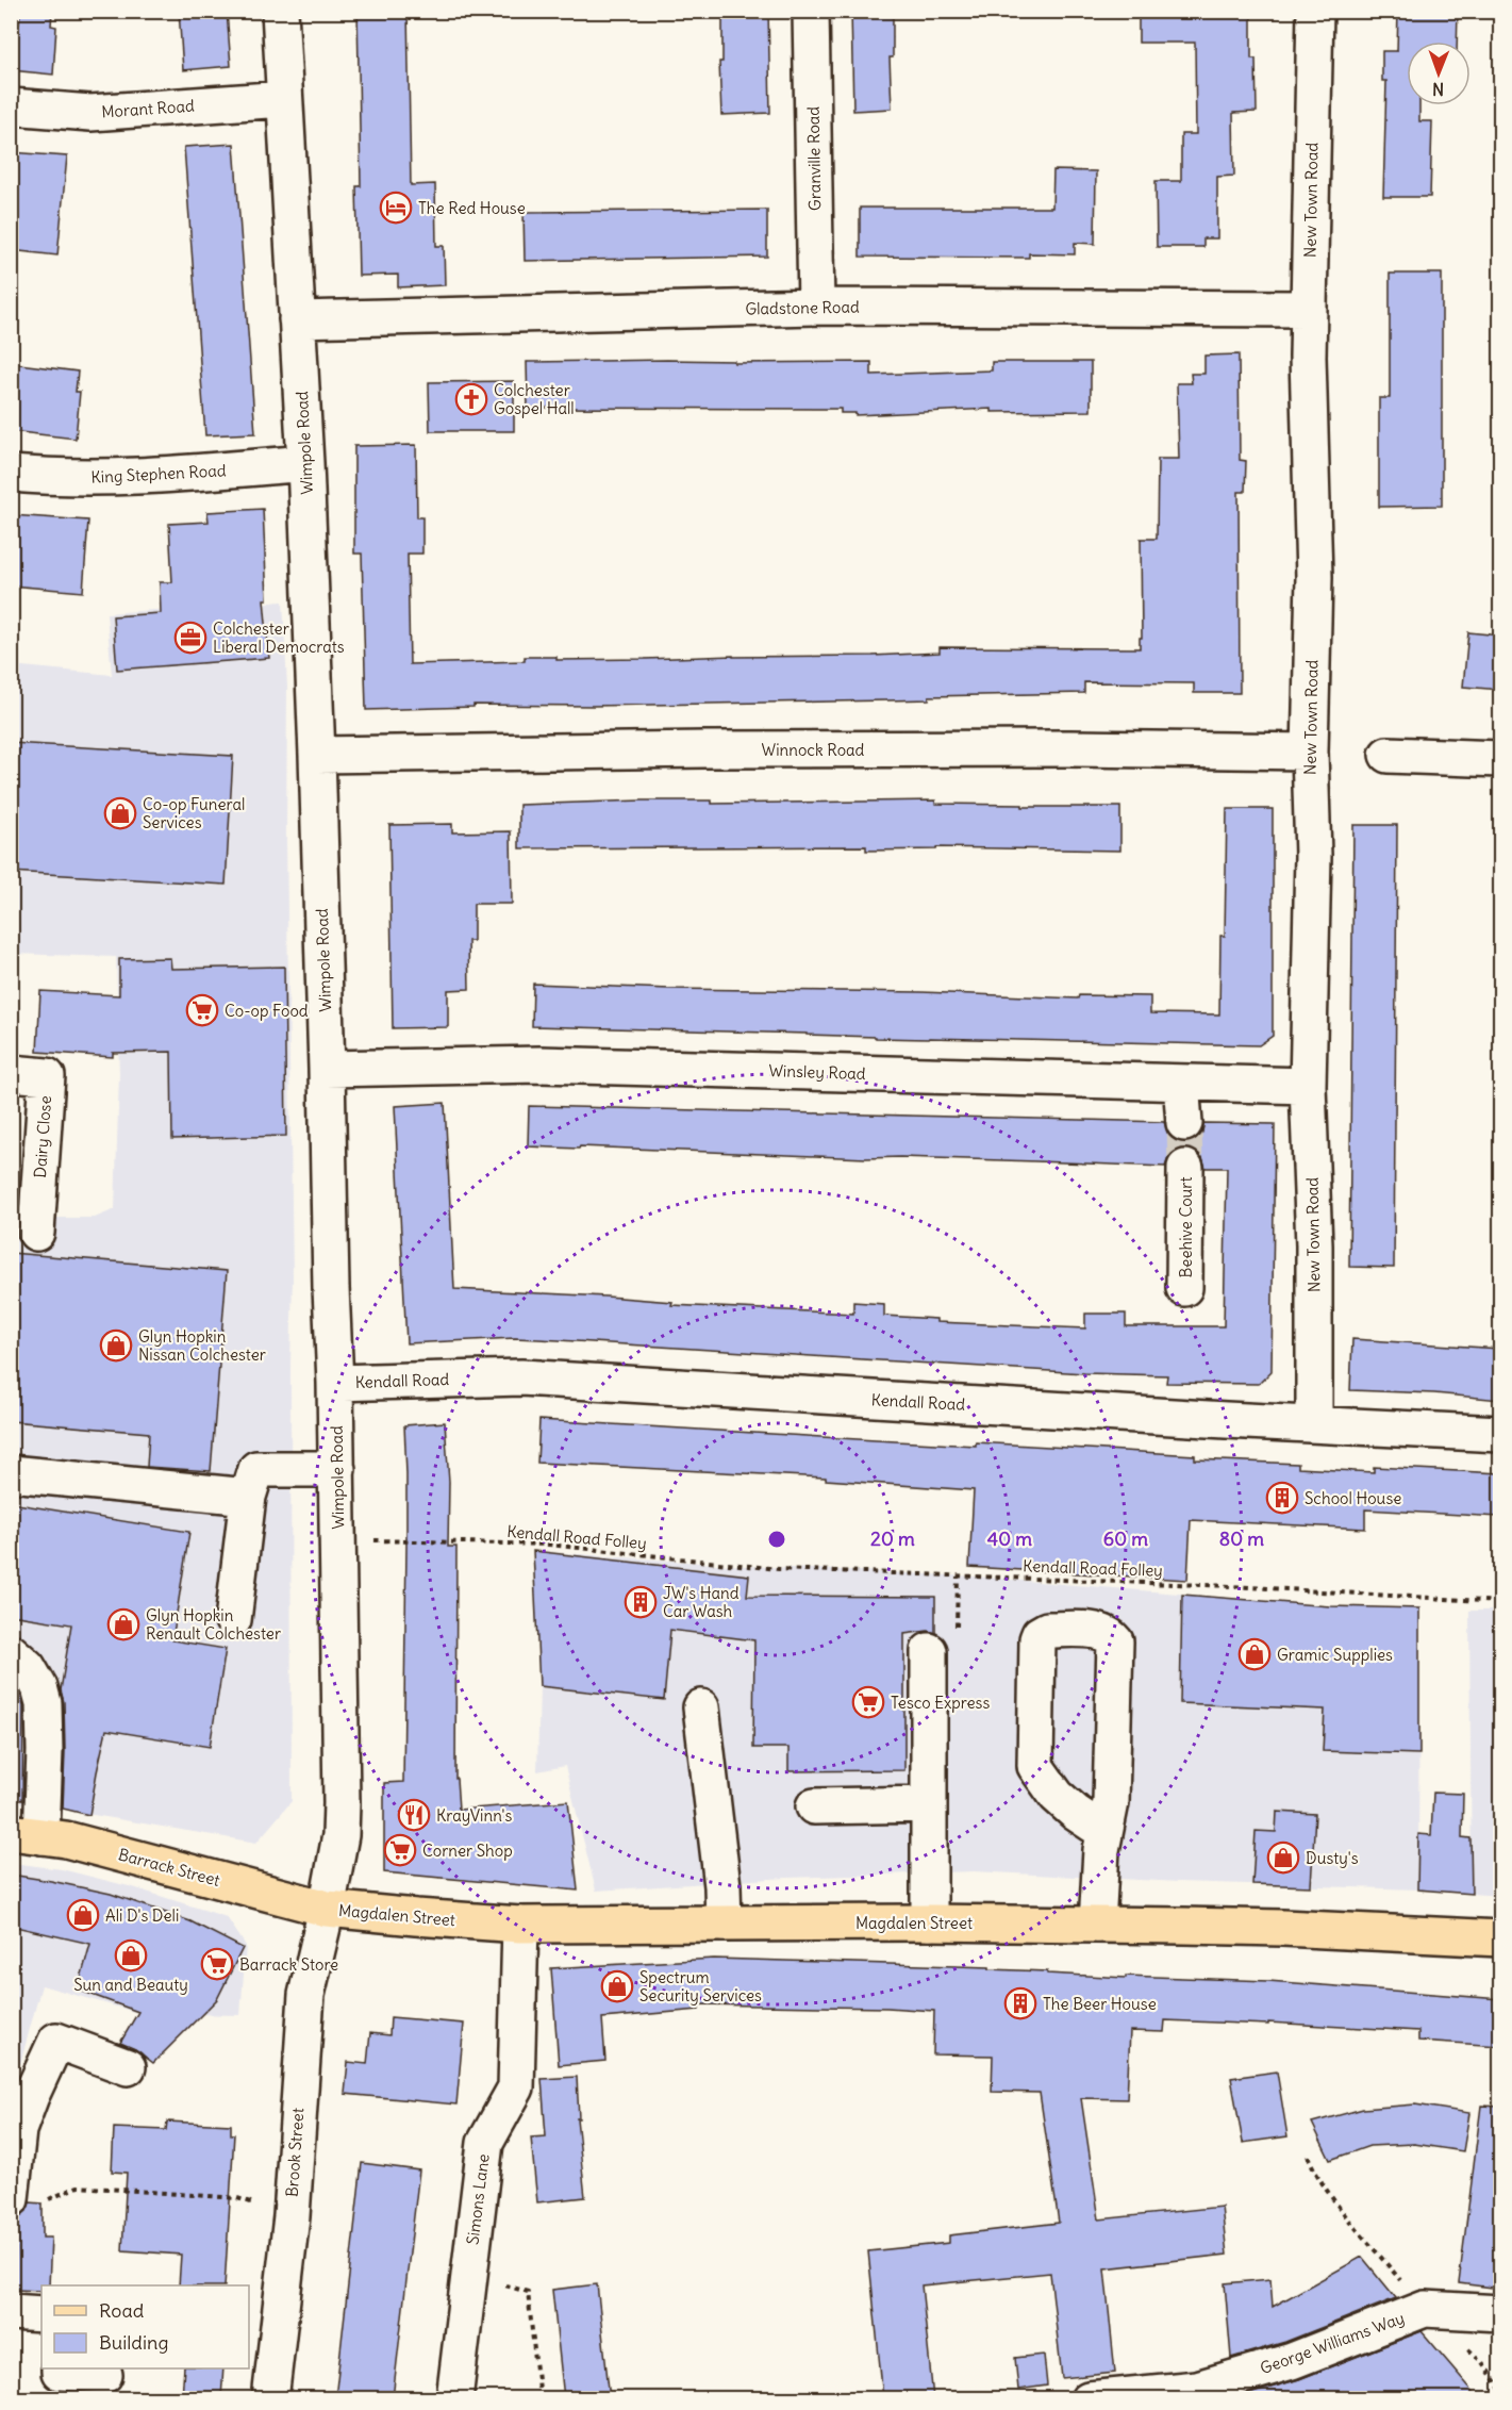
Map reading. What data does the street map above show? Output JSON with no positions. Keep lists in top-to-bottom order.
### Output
{
  "streets": {
    "main road": ["Barrack Street", "Magdalen Street"],
    "street": [
      "Morant Road",
      "Granville Road",
      "New Town Road",
      "Gladstone Road",
      "Wimpole Road",
      "King Stephen Road",
      "Winnock Road",
      "Winsley Road",
      "Dairy Close",
      "Beehive Court",
      "Kendall Road",
      "Brook Street",
      "Simons Lane",
      "George Williams Way"
    ],
    "path": ["Kendall Road Folley"]
  },
  "crossings": [
    ["Morant Road", "Wimpole Road"],
    ["Granville Road", "Gladstone Road"],
    ["New Town Road", "Gladstone Road"],
    ["New Town Road", "Winnock Road"],
    ["New Town Road", "Winsley Road"],
    ["New Town Road", "Kendall Road"],
    ["Gladstone Road", "Wimpole Road"],
    ["Wimpole Road", "King Stephen Road"],
    ["Wimpole Road", "Winnock Road"],
    ["Wimpole Road", "Winsley Road"],
    ["Wimpole Road", "Kendall Road"],
    ["Wimpole Road", "Kendall Road Folley"],
    ["Wimpole Road", "Barrack Street"],
    ["Wimpole Road", "Magdalen Street"],
    ["Wimpole Road", "Brook Street"],
    ["Barrack Street", "Magdalen Street"],
    ["Barrack Street", "Brook Street"],
    ["Magdalen Street", "Brook Street"],
    ["Magdalen Street", "Simons Lane"]
  ],
  "places": {
    "hotel": ["The Red House"],
    "church": ["Colchester Gospel Hall"],
    "office": ["Colchester Liberal Democrats"],
    "shop": [
      "Co-op Funeral Services",
      "Glyn Hopkin Nissan Colchester",
      "Glyn Hopkin Renault Colchester",
      "Gramic Supplies",
      "Dusty's",
      "Ali D's Deli",
      "Sun and Beauty",
      "Spectrum Security Services"
    ],
    "supermarket": [
      "Co-op Food",
      "Tesco Express",
      "Corner Shop",
      "Barrack Store"
    ],
    "building": ["School House", "JW's Hand Car Wash", "The Beer House"],
    "restaurant": ["KrayVinn's"]
  },
  "legend": ["Road", "Building"],
  "north": "bottom",
  "rings": [
    "20 m",
    "40 m",
    "60 m",
    "80 m"
  ]
}
